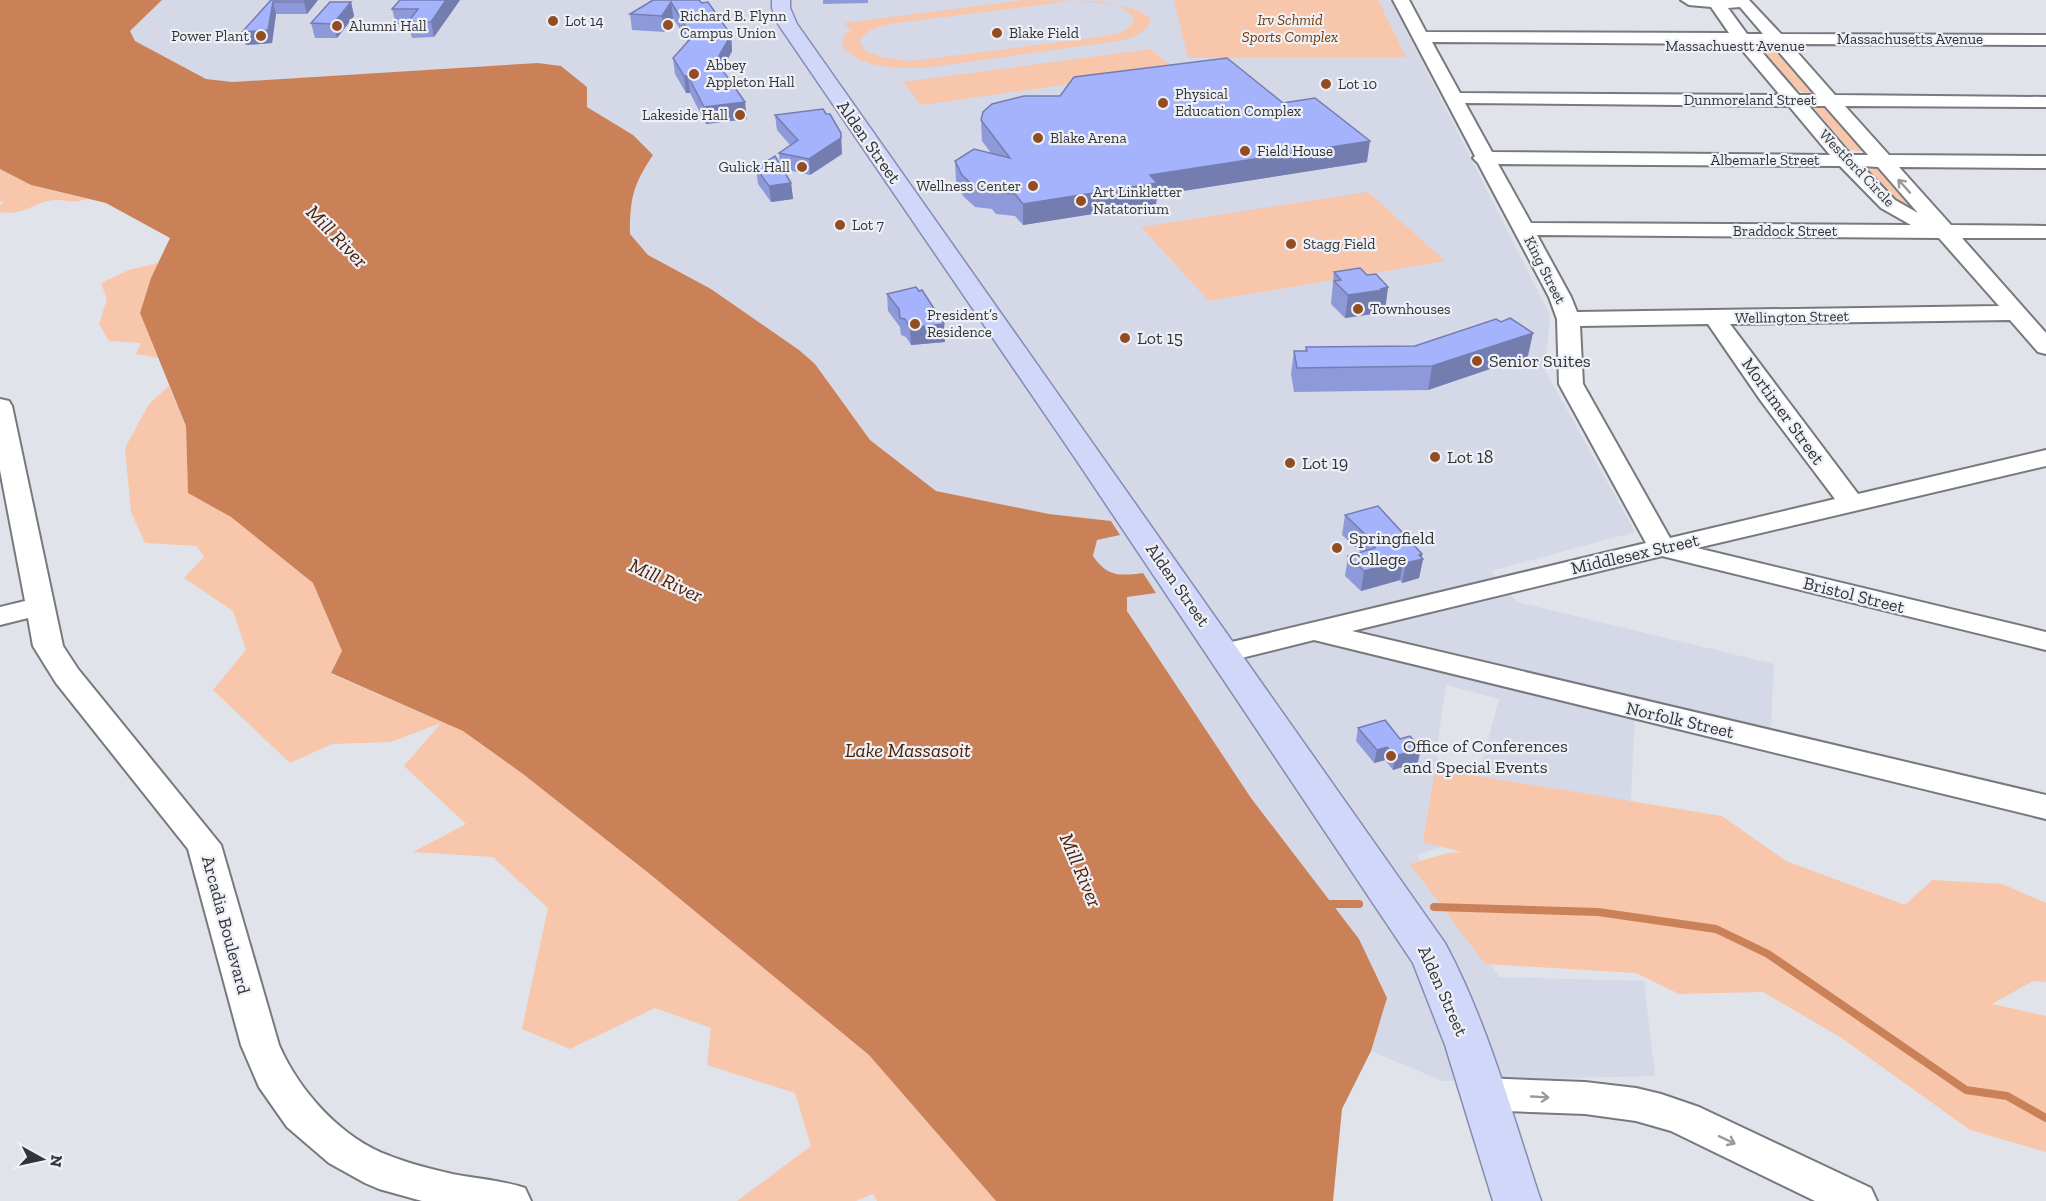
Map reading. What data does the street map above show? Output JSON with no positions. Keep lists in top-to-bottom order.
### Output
{
  "streets": {
    "main road": ["Alden Street"],
    "street": [
      "Massachusetts Avenue",
      "Massachuestt Avenue",
      "Dunmoreland Street",
      "Albemarle Street",
      "Westford Circle",
      "Braddock Street",
      "King Street",
      "Wellington Street",
      "Mortimer Street",
      "Middlesex Street",
      "Bristol Street",
      "Norfolk Street",
      "Arcadia Boulevard"
    ]
  },
  "crossings": [
    ["Massachusetts Avenue", "Massachuestt Avenue"],
    ["Massachusetts Avenue", "Westford Circle"],
    ["Massachuestt Avenue", "Westford Circle"],
    ["Massachuestt Avenue", "King Street"],
    ["Dunmoreland Street", "Westford Circle"],
    ["Dunmoreland Street", "King Street"],
    ["Alden Street", "Middlesex Street"],
    ["Albemarle Street", "Westford Circle"],
    ["Albemarle Street", "King Street"],
    ["Westford Circle", "Braddock Street"],
    ["Westford Circle", "Wellington Street"],
    ["Braddock Street", "King Street"],
    ["King Street", "Wellington Street"],
    ["King Street", "Middlesex Street"],
    ["King Street", "Bristol Street"],
    ["Wellington Street", "Mortimer Street"],
    ["Mortimer Street", "Middlesex Street"],
    ["Middlesex Street", "Bristol Street"],
    ["Middlesex Street", "Norfolk Street"]
  ],
  "water": ["Mill River", "Lake Massasoit"],
  "parks": ["Irv Schmid Sports Complex"],
  "places": [
    "Lot 14",
    "Richard B. Flynn Campus Union",
    "Alumni Hall",
    "Blake Field",
    "Power Plant",
    "Abbey Appleton Hall",
    "Lot 10",
    "Physical Education Complex",
    "Lakeside Hall",
    "Blake Arena",
    "Field House",
    "Gulick Hall",
    "Wellness Center",
    "Art Linkletter Natatorium",
    "Lot 7",
    "Stagg Field",
    "Townhouses",
    "President’s Residence",
    "Lot 15",
    "Senior Suites",
    "Lot 18",
    "Lot 19",
    "Springfield College",
    "Office of Conferences and Special Events"
  ],
  "north": "right"
}
